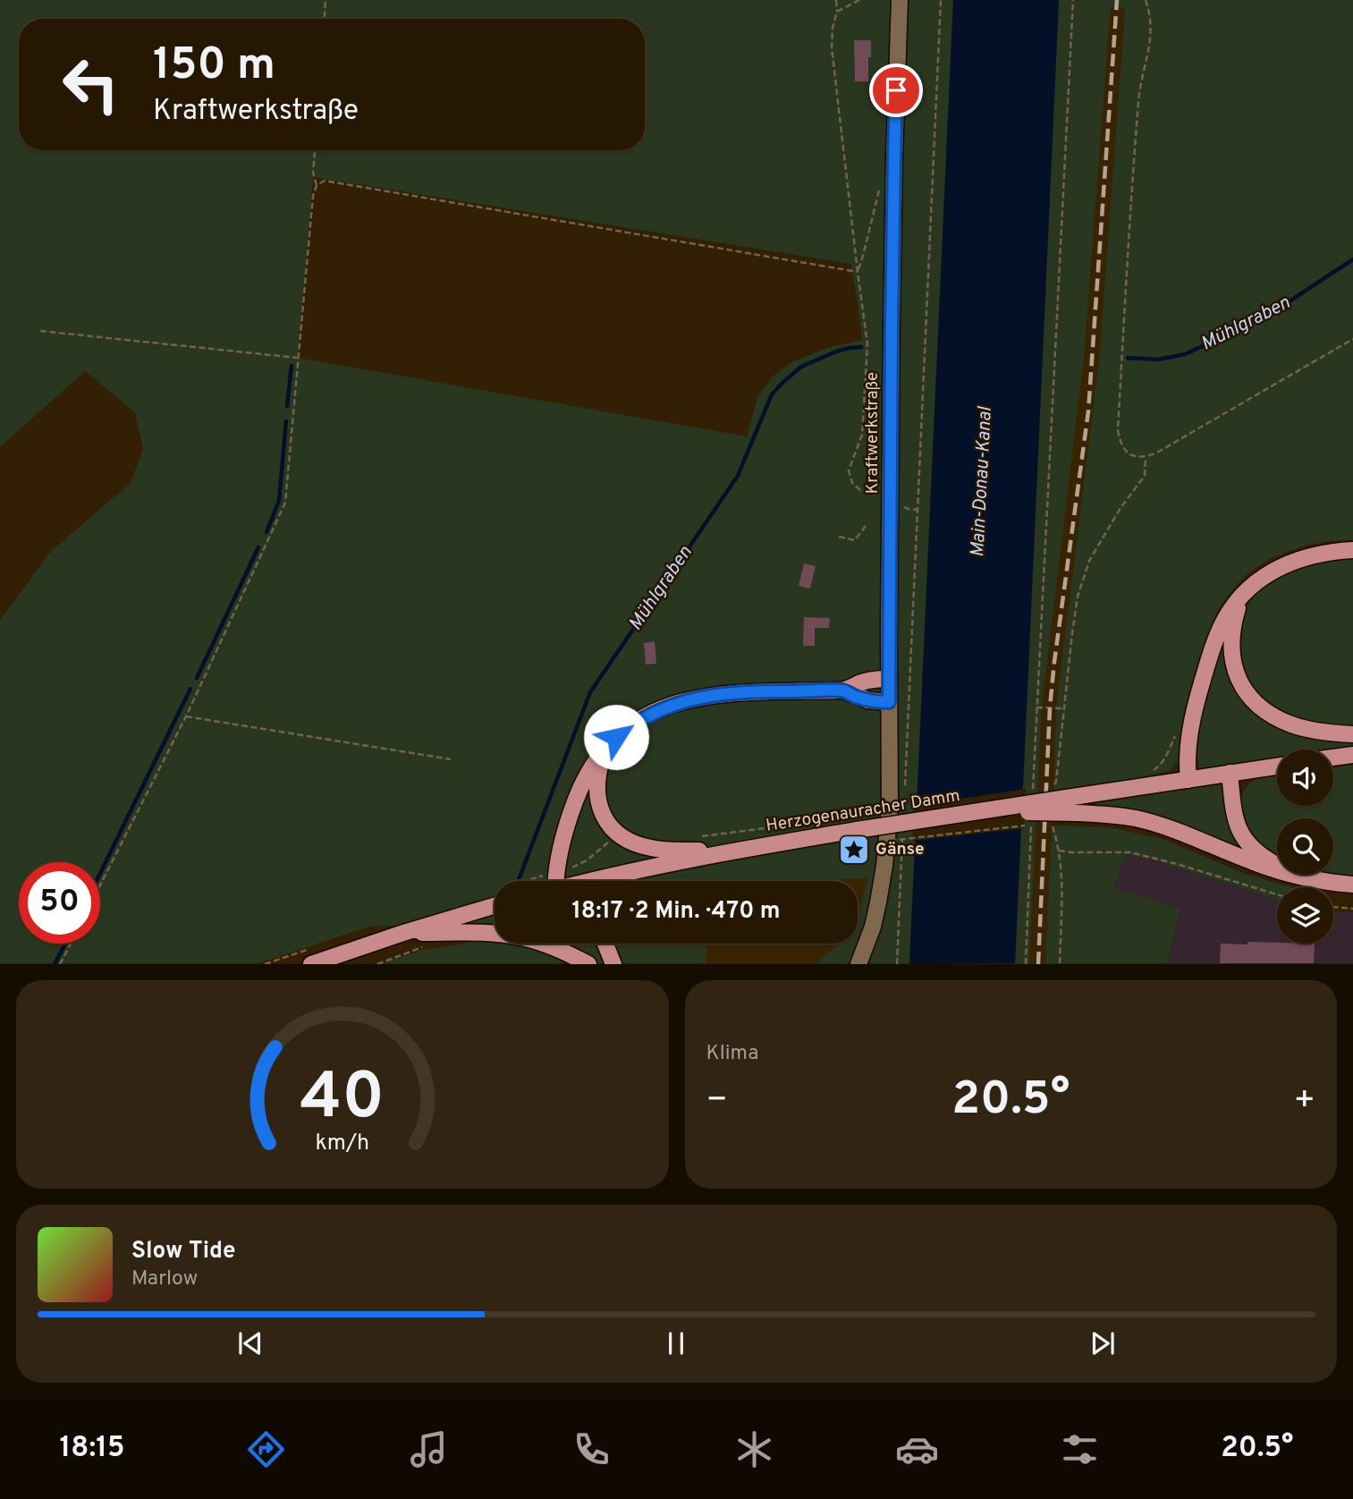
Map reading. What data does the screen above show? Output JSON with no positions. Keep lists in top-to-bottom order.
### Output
{
  "streets": {
    "main road": ["Herzogenauracher Damm"],
    "street": ["Kraftwerkstraße"]
  },
  "water": ["Mühlgraben", "Main-Donau-Kanal"],
  "places": {
    "place": ["Gänse"]
  },
  "page": {
    "turn": ["150 m", "Kraftwerkstraße"],
    "limit": "50",
    "trip": "18:17 · 2 Min. · 470 m",
    "tile": "Klima",
    "heat": ["−", "20.5°", "+"],
    "song": ["Slow Tide", "Marlow"],
    "tabs": ["18:15", "20.5°"],
    "gauge": ["40", "km/h"]
  }
}
